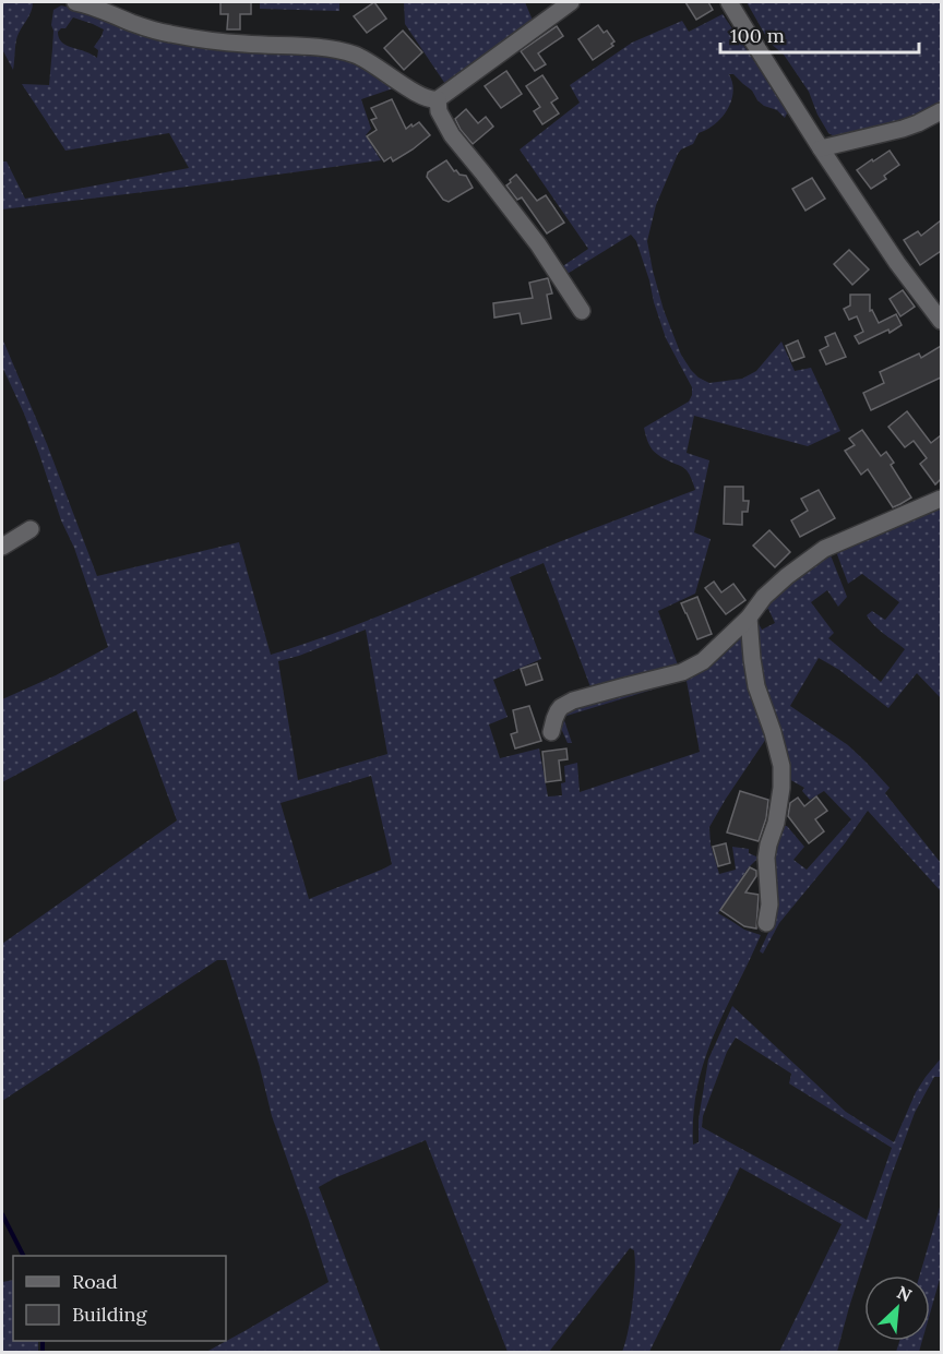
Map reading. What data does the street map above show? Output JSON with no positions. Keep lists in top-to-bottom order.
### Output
{
  "legend": ["Road", "Building"],
  "scale_bar": "100 m",
  "north": "top right"
}
